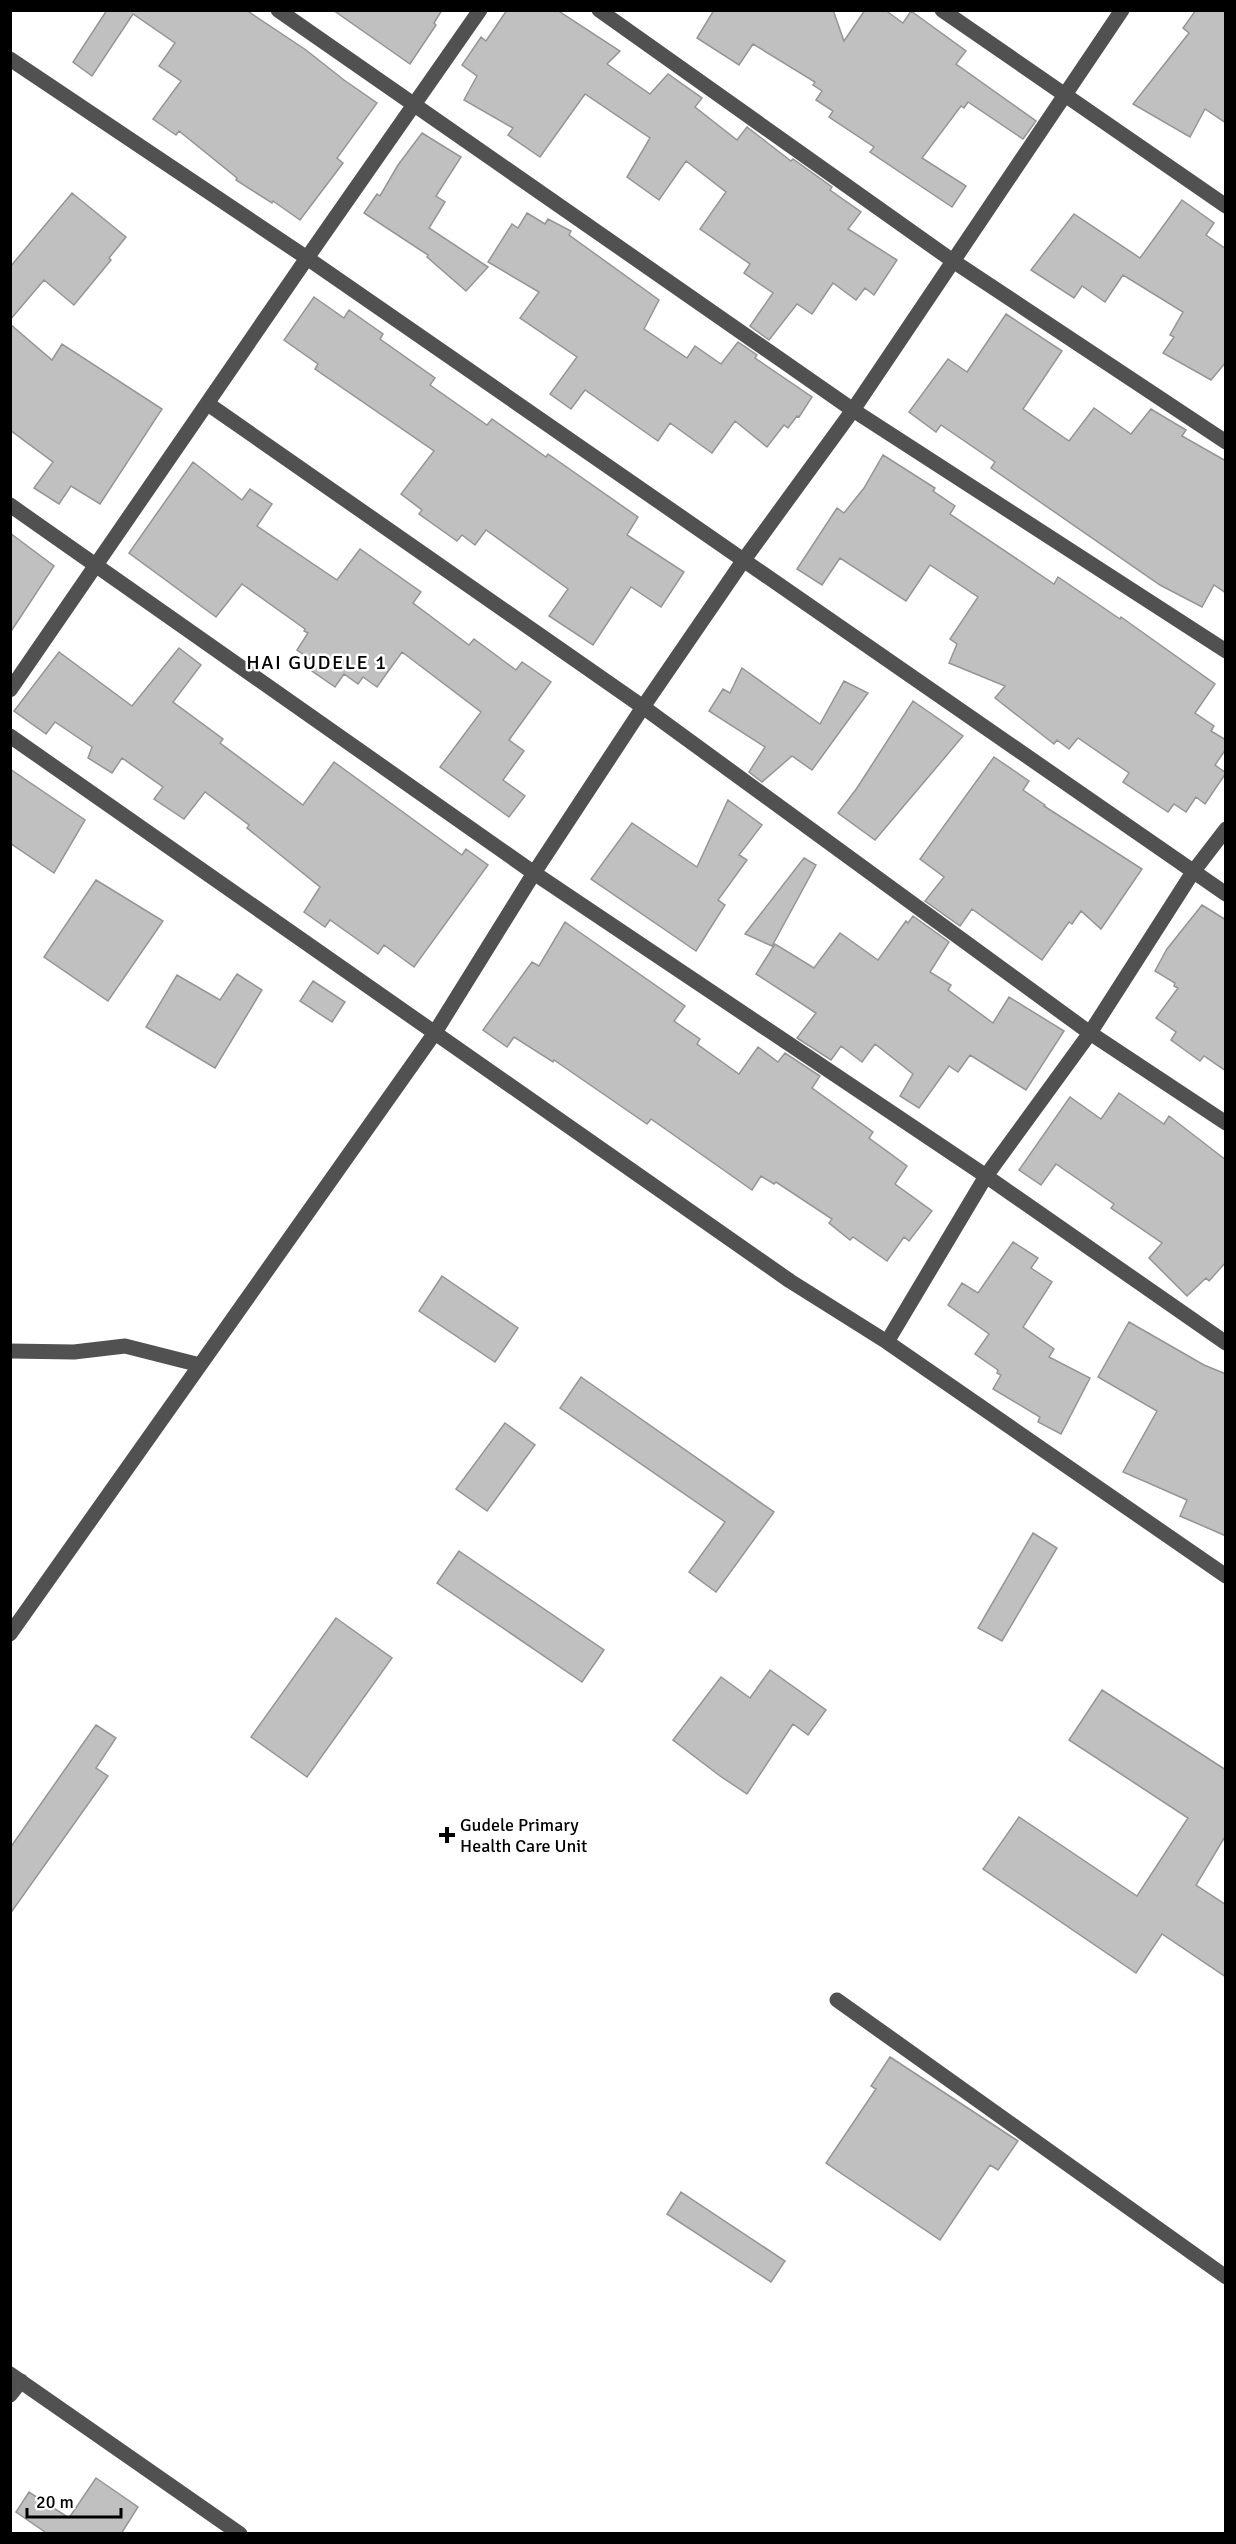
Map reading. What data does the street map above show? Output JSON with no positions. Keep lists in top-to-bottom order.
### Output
{
  "districts": ["HAI GUDELE 1"],
  "places": {
    "health": ["Gudele Primary Health Care Unit"]
  },
  "scale_bar": "20 m"
}
